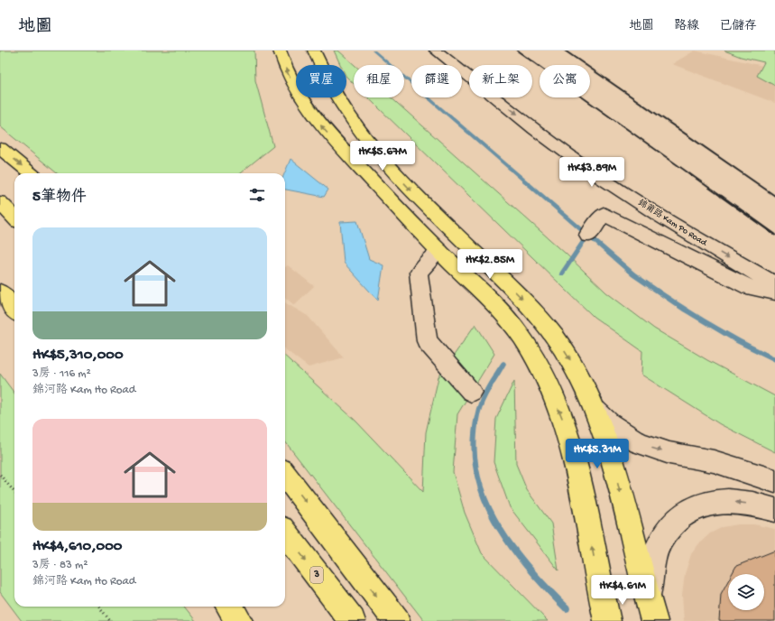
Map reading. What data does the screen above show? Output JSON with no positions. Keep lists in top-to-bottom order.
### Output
{
  "streets": {
    "main road": ["3"],
    "street": ["錦莆路 Kam Po Road"]
  },
  "one_way": ["錦莆路 Kam Po Road"],
  "page": {
    "header": "地圖",
    "nav": ["地圖", "路線", "已儲存"],
    "chip": [
      "買屋",
      "租屋",
      "篩選",
      "新上架",
      "公寓"
    ],
    "price": [
      "HK$5.67M",
      "HK$3.89M",
      "HK$2.85M",
      "HK$5.31M",
      "HK$4.61M"
    ],
    "heading": "5筆物件",
    "list": [
      {
        "name": "HK$5,310,000",
        "note": "3房 · 116 m² · 錦河路 Kam Ho Road"
      },
      {
        "name": "HK$4,610,000",
        "note": "3房 · 83 m² · 錦河路 Kam Ho Road"
      }
    ]
  }
}
